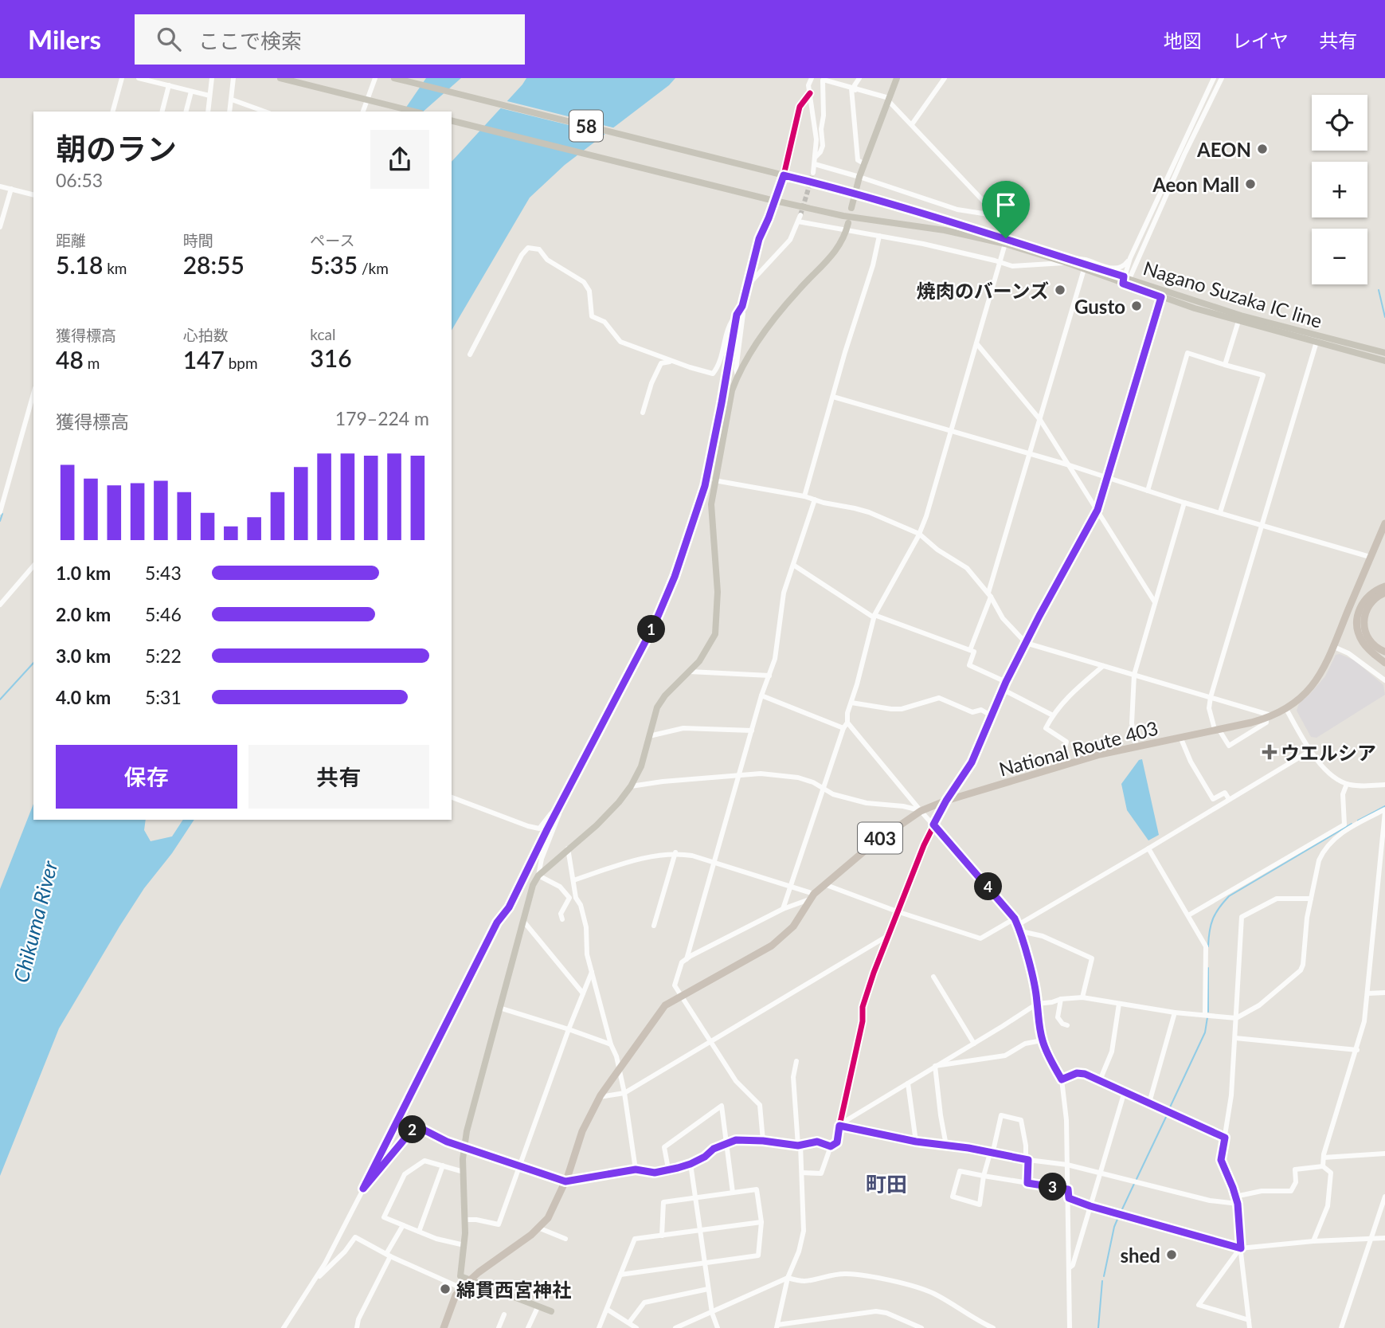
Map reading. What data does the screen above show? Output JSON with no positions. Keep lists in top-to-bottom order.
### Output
{
  "streets": {
    "highway": ["National Route 403", "403"],
    "main road": ["58", "Nagano Suzaka IC line"]
  },
  "crossings": [
    ["National Route 403", "403"]
  ],
  "districts": ["町田"],
  "water": ["Chikuma River"],
  "places": {
    "other": [
      "AEON",
      "Aeon Mall",
      "焼肉のバーンズ",
      "Gusto",
      "shed",
      "綿貫西宮神社"
    ],
    "health": ["ウエルシア"]
  },
  "page": {
    "header": "Milers",
    "search": "ここで検索",
    "nav": ["地図", "レイヤ", "共有"],
    "map_buttons": ["+", "−"],
    "heading": ["朝のラン", "06:53"],
    "stats": [
      ["距離", "5.18 km"],
      ["時間", "28:55"],
      ["ペース", "5:35 /km"],
      ["獲得標高", "48 m"],
      ["心拍数", "147 bpm"],
      ["kcal", "316"]
    ],
    "chart": ["獲得標高", "179–224 m"],
    "list": [
      {
        "name": "1.0 km",
        "note": "5:43"
      },
      {
        "name": "2.0 km",
        "note": "5:46"
      },
      {
        "name": "3.0 km",
        "note": "5:22"
      },
      {
        "name": "4.0 km",
        "note": "5:31"
      }
    ],
    "pins": [
      "1",
      "4",
      "2",
      "3"
    ],
    "buttons": ["保存", "共有"]
  }
}
